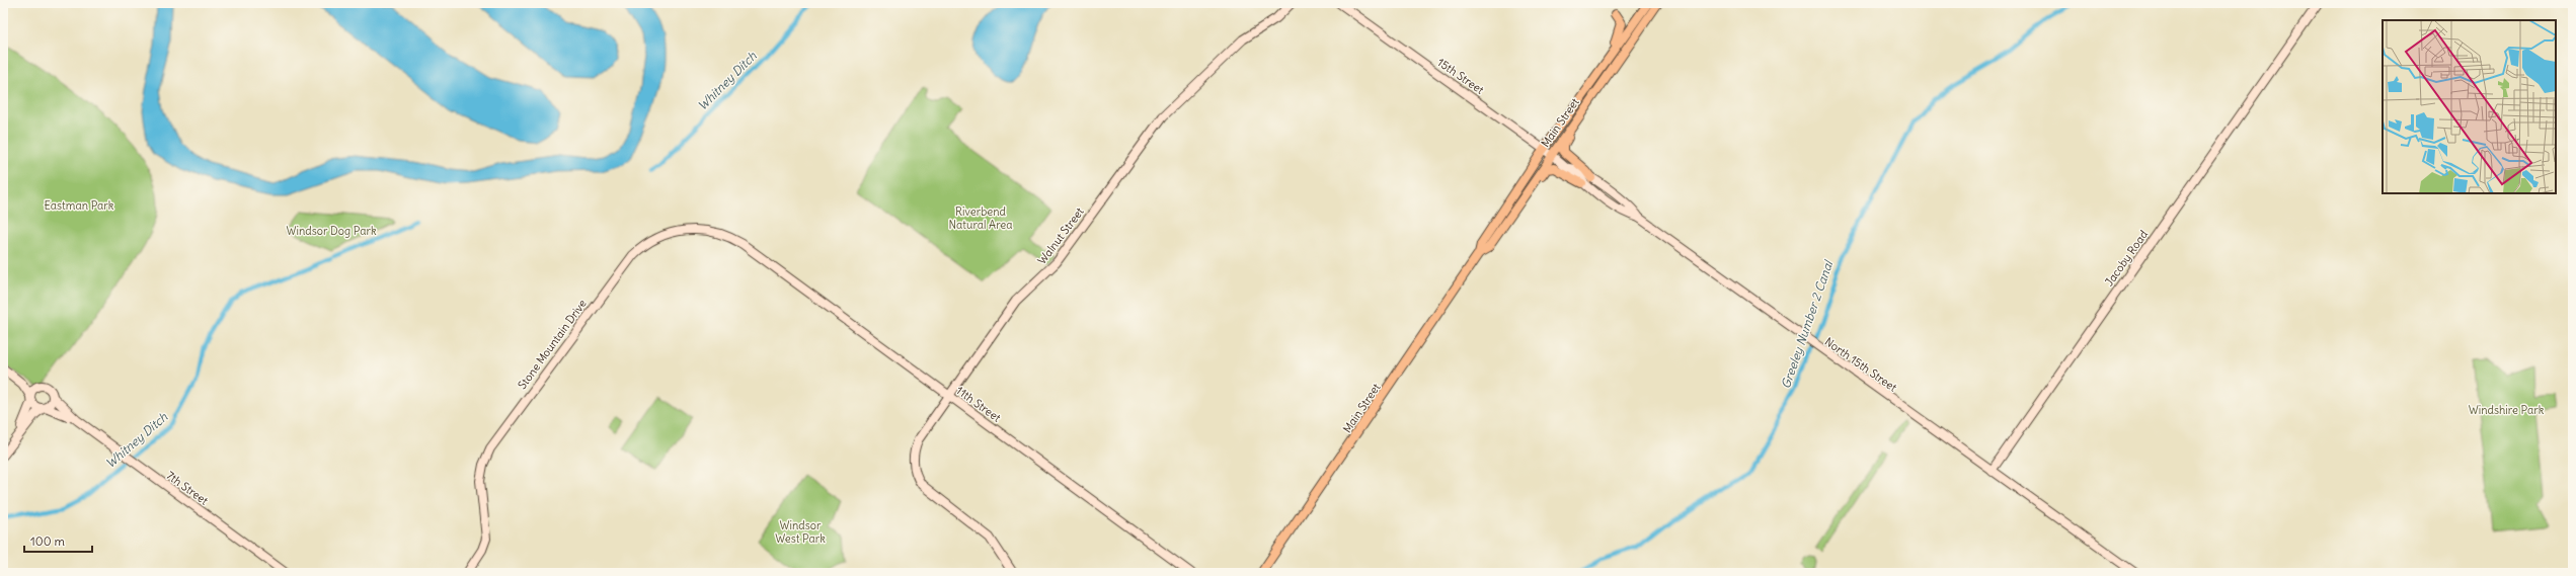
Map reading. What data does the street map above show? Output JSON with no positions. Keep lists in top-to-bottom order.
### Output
{
  "streets": {
    "main road": ["Main Street"],
    "street": [
      "15th Street",
      "Walnut Street",
      "Jacoby Road",
      "Stone Mountain Drive",
      "North 15th Street",
      "11th Street",
      "7th Street"
    ]
  },
  "crossings": [
    ["15th Street", "Main Street"],
    ["15th Street", "North 15th Street"],
    ["Walnut Street", "11th Street"],
    ["Jacoby Road", "North 15th Street"],
    ["Stone Mountain Drive", "11th Street"]
  ],
  "water": ["Whitney Ditch", "Greeley Number 2 Canal"],
  "parks": [
    "Eastman Park",
    "Riverbend Natural Area",
    "Windsor Dog Park",
    "Windshire Park",
    "Windsor West Park"
  ],
  "scale_bar": "100 m"
}
